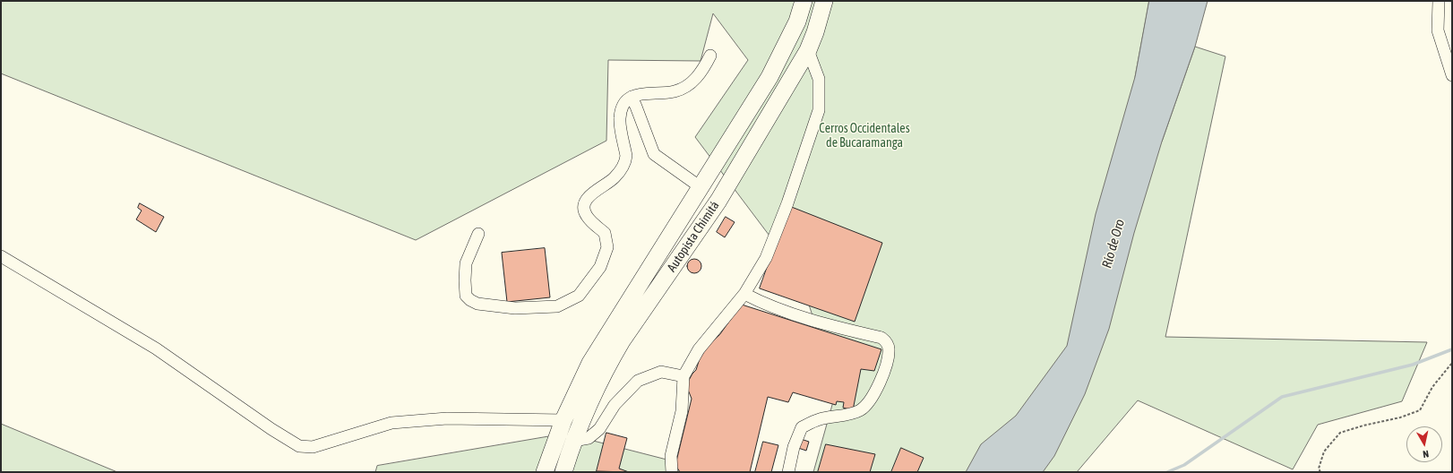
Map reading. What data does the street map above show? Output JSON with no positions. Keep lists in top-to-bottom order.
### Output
{
  "streets": {
    "highway": ["Autopista Chimitá"]
  },
  "water": ["Río de Oro"],
  "parks": ["Cerros Occidentales de Bucaramanga"],
  "north": "bottom"
}
